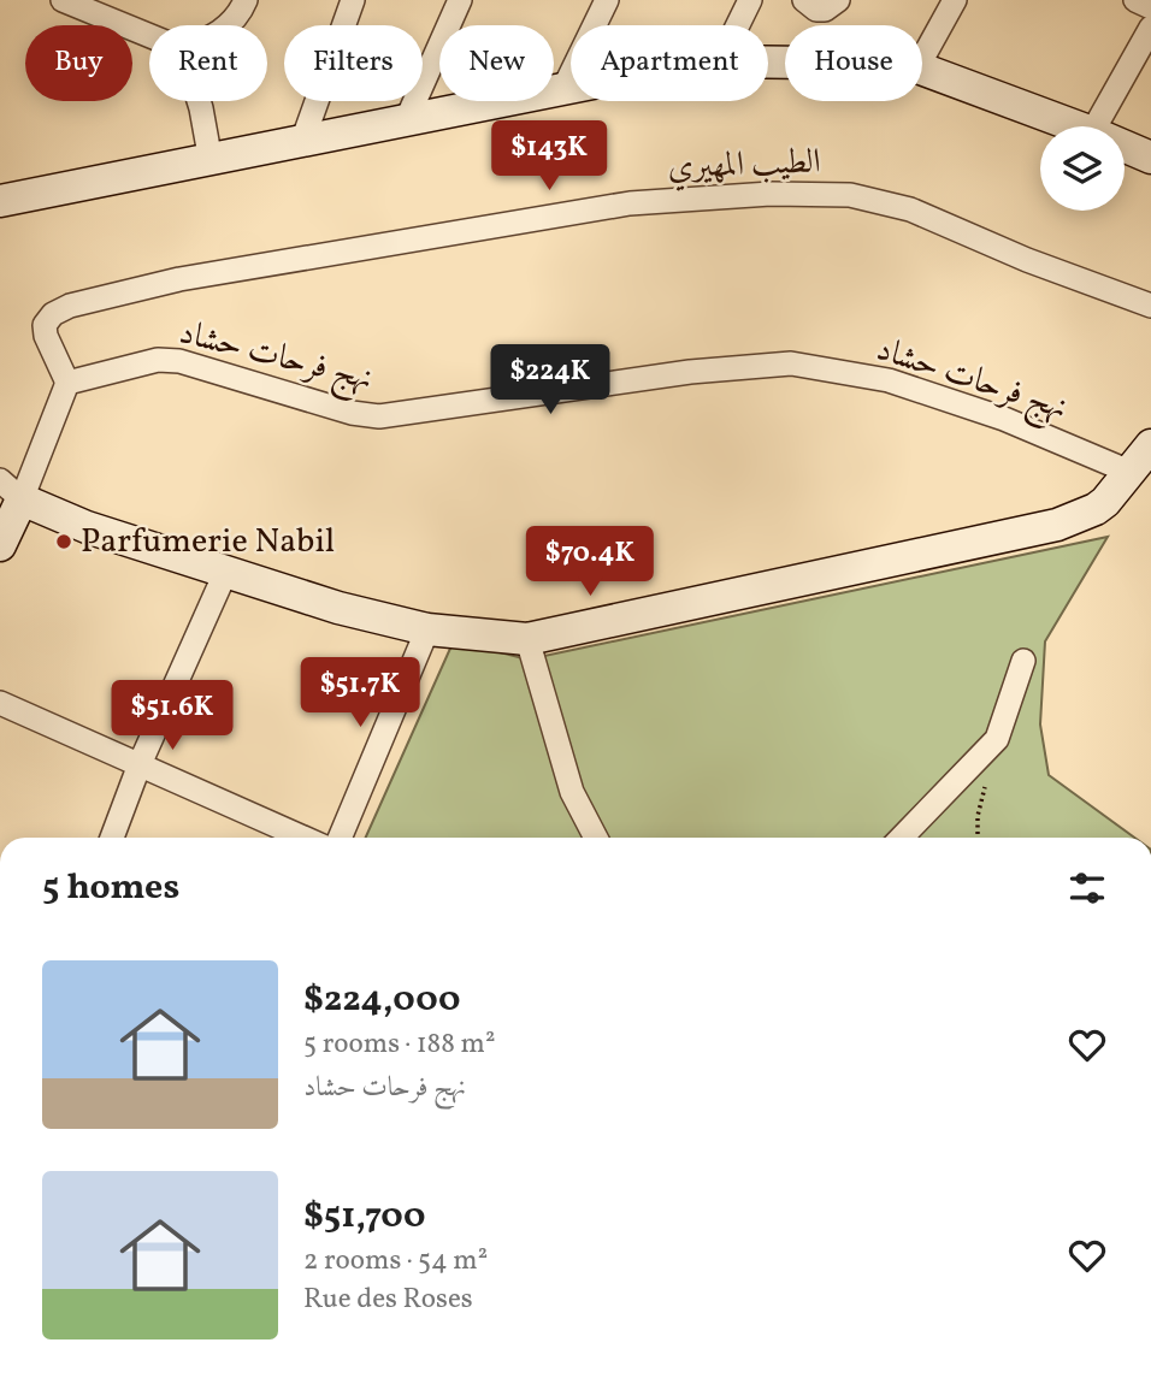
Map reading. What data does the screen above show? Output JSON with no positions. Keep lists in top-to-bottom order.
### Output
{
  "streets": {
    "street": ["الطيب المهيري", "نهج فرحات حشاد"]
  },
  "crossings": [
    ["الطيب المهيري", "نهج فرحات حشاد"]
  ],
  "places": ["Parfumerie Nabil"],
  "page": {
    "chip": [
      "Buy",
      "Rent",
      "Filters",
      "New",
      "Apartment",
      "House"
    ],
    "price": [
      "$143K",
      "$224K",
      "$70.4K",
      "$51.7K",
      "$51.6K"
    ],
    "heading": "5 homes",
    "list": [
      {
        "name": "$224,000",
        "note": "5 rooms · 188 m² · نهج فرحات حشاد"
      },
      {
        "name": "$51,700",
        "note": "2 rooms · 54 m² · Rue des Roses"
      }
    ]
  }
}
